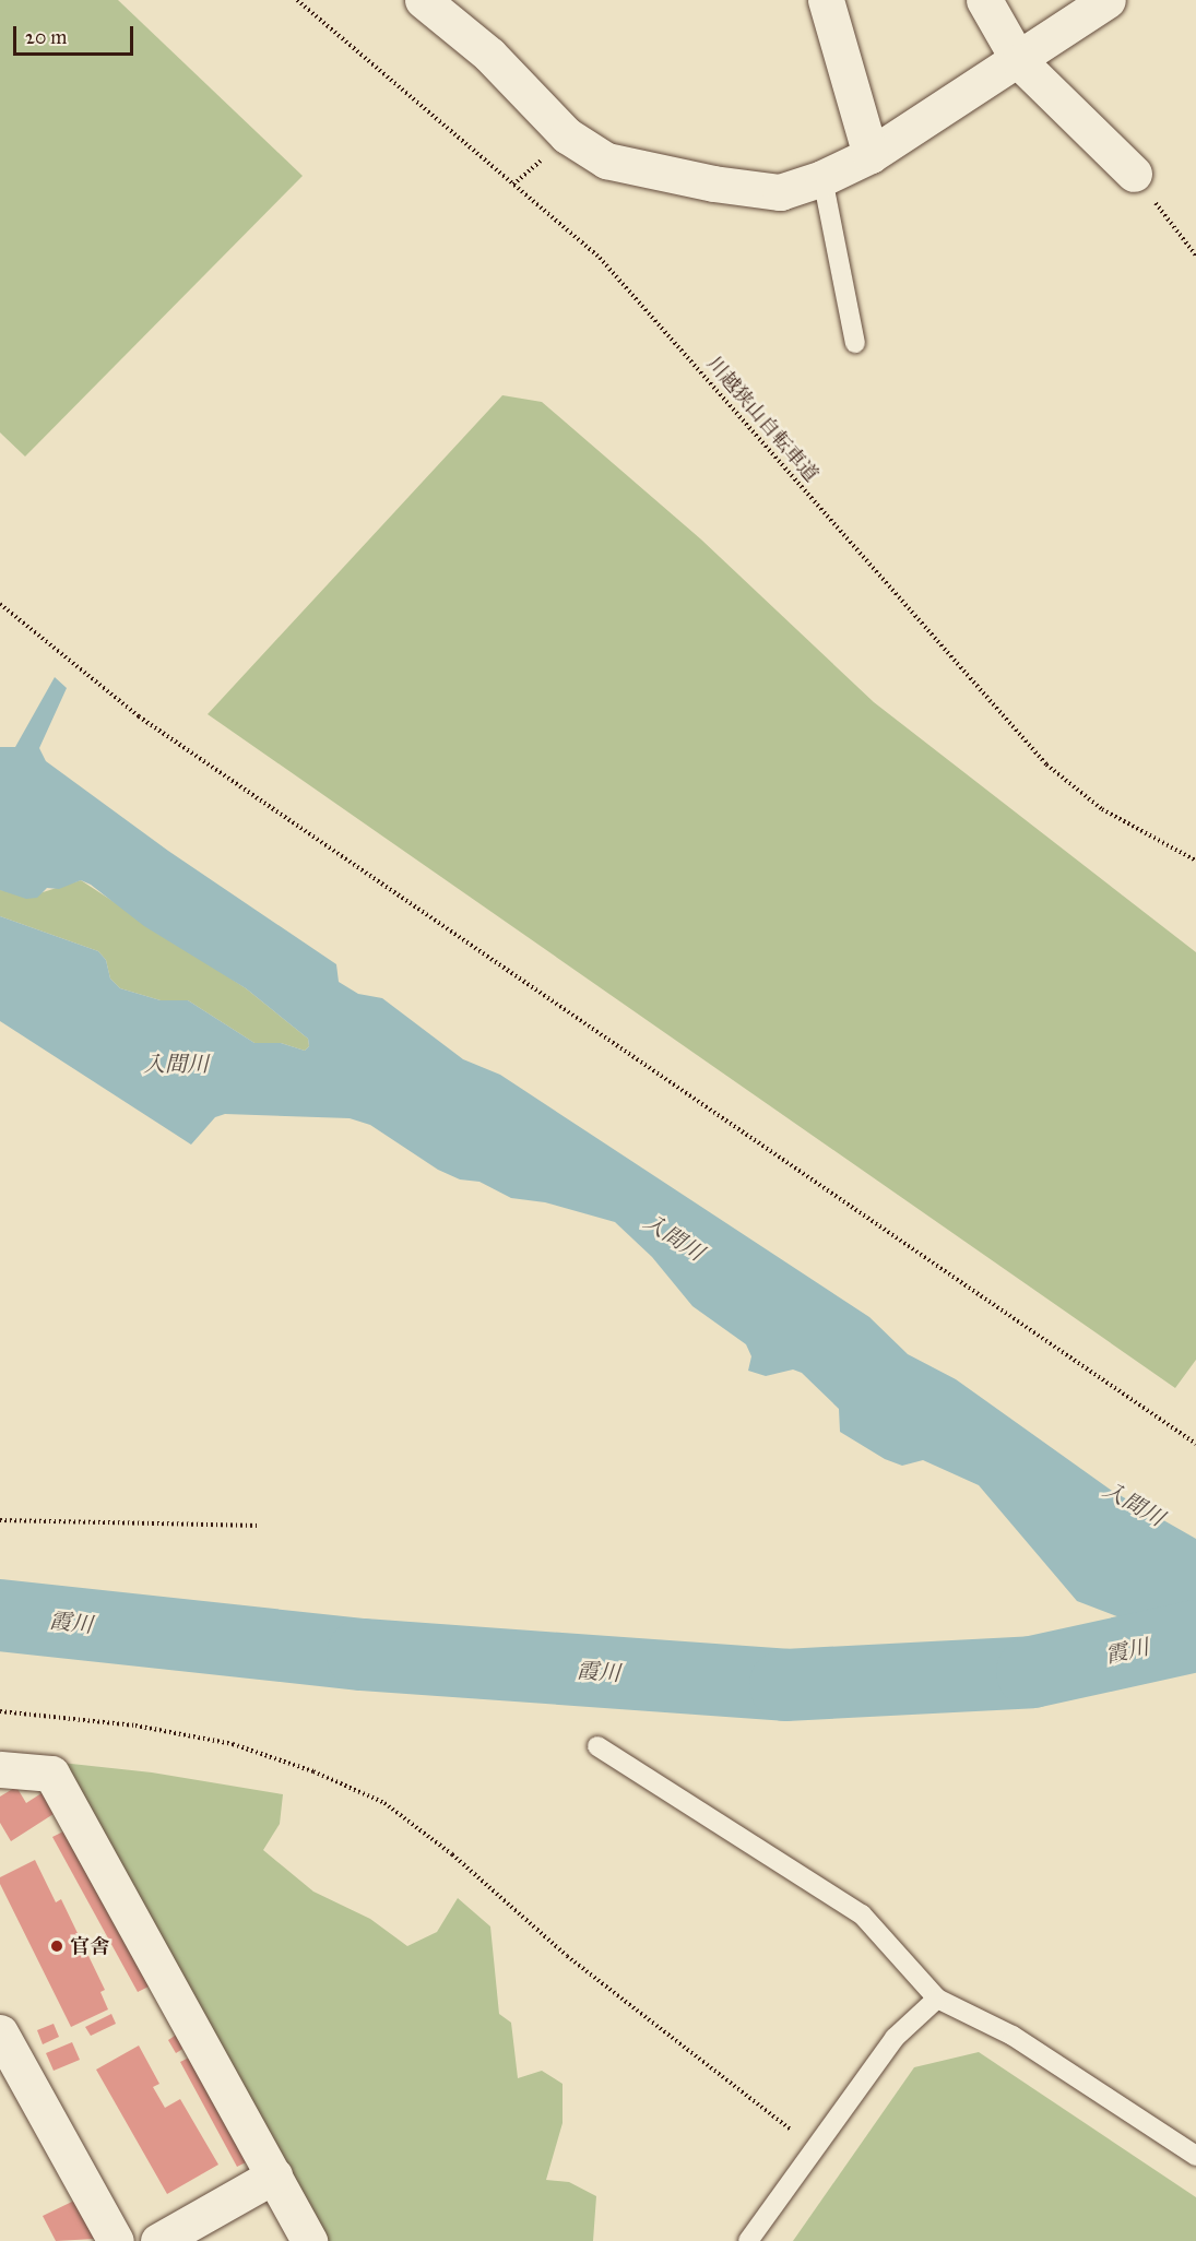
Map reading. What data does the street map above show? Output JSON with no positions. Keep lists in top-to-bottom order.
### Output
{
  "streets": {
    "path": ["川越狭山自転車道"]
  },
  "water": ["入間川", "霞川"],
  "places": ["官舎"],
  "scale_bar": "20 m"
}
